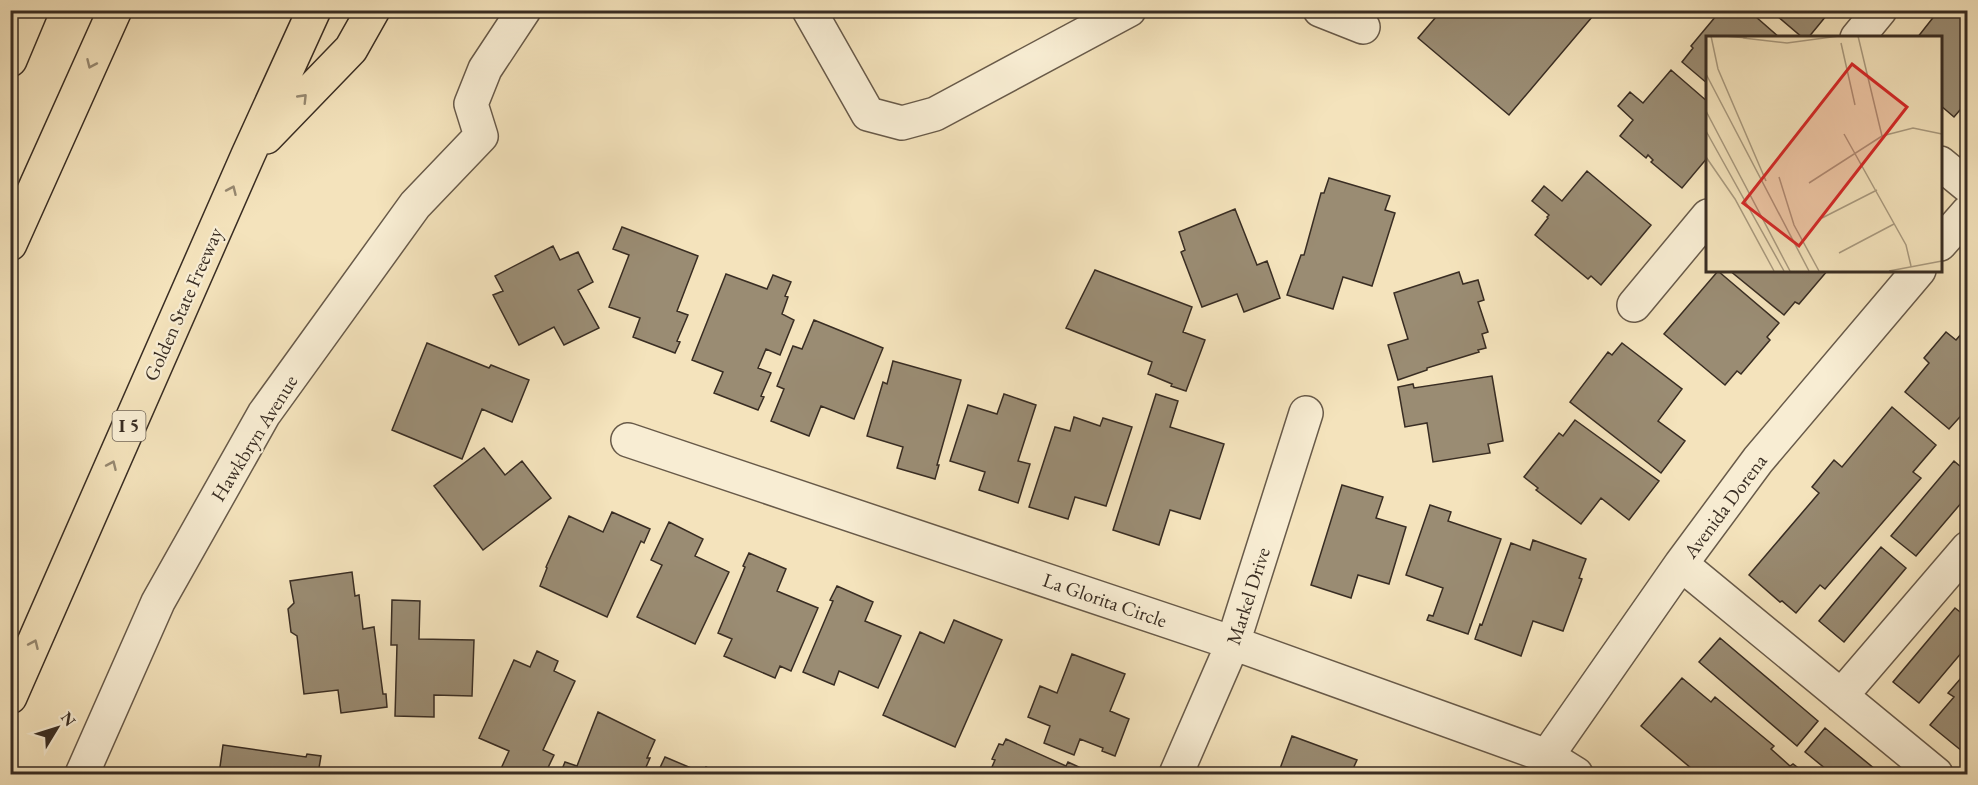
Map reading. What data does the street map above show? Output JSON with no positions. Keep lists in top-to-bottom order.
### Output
{
  "streets": {
    "highway": ["Golden State Freeway", "I 5"],
    "street": [
      "Hawkbryn Avenue",
      "Avenida Dorena",
      "Markel Drive",
      "La Glorita Circle"
    ]
  },
  "crossings": [
    ["Avenida Dorena", "La Glorita Circle"],
    ["Markel Drive", "La Glorita Circle"]
  ],
  "north": "top right"
}
